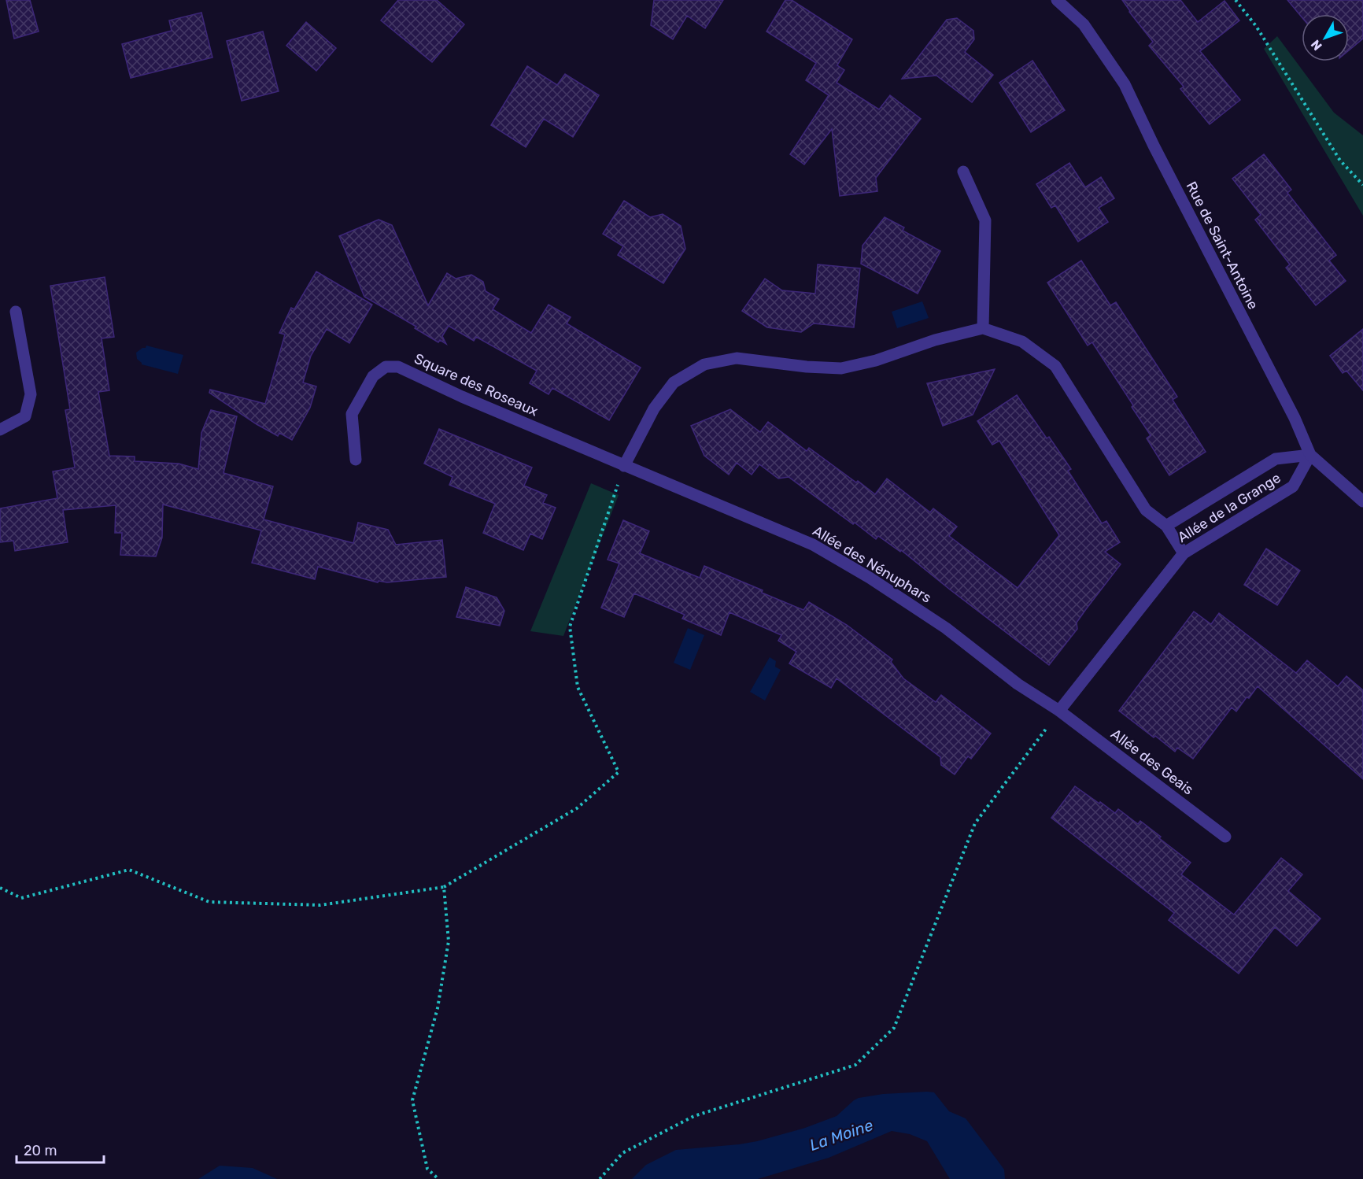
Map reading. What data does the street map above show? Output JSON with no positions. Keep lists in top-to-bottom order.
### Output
{
  "streets": {
    "street": [
      "Rue de Saint-Antoine",
      "Square des Roseaux",
      "Allée de la Grange",
      "Allée des Nénuphars",
      "Allée des Geais"
    ]
  },
  "crossings": [
    ["Rue de Saint-Antoine", "Allée de la Grange"],
    ["Square des Roseaux", "Allée des Nénuphars"],
    ["Allée de la Grange", "Allée des Nénuphars"],
    ["Allée de la Grange", "Allée des Geais"],
    ["Allée des Nénuphars", "Allée des Geais"]
  ],
  "water": ["La Moine"],
  "scale_bar": "20 m",
  "north": "bottom left"
}
